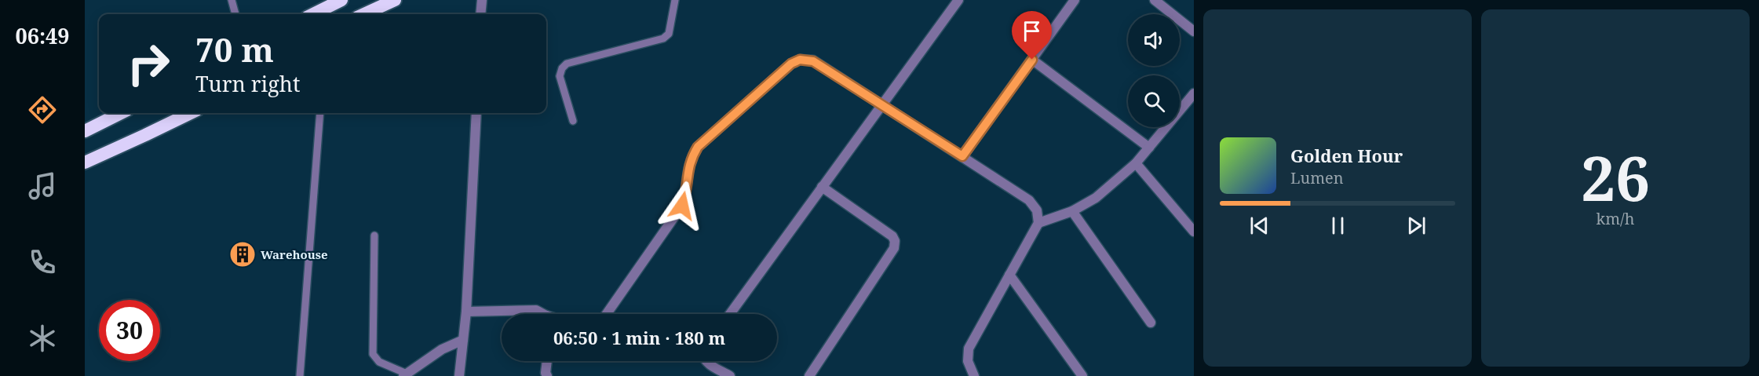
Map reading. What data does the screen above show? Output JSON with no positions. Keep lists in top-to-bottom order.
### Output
{
  "places": {
    "building": ["Warehouse"]
  },
  "page": {
    "tabs": "06:49",
    "tile": ["26", "km/h"],
    "turn": ["70 m", "Turn right"],
    "song": ["Golden Hour", "Lumen"],
    "limit": "30",
    "trip": "06:50 · 1 min · 180 m"
  }
}
